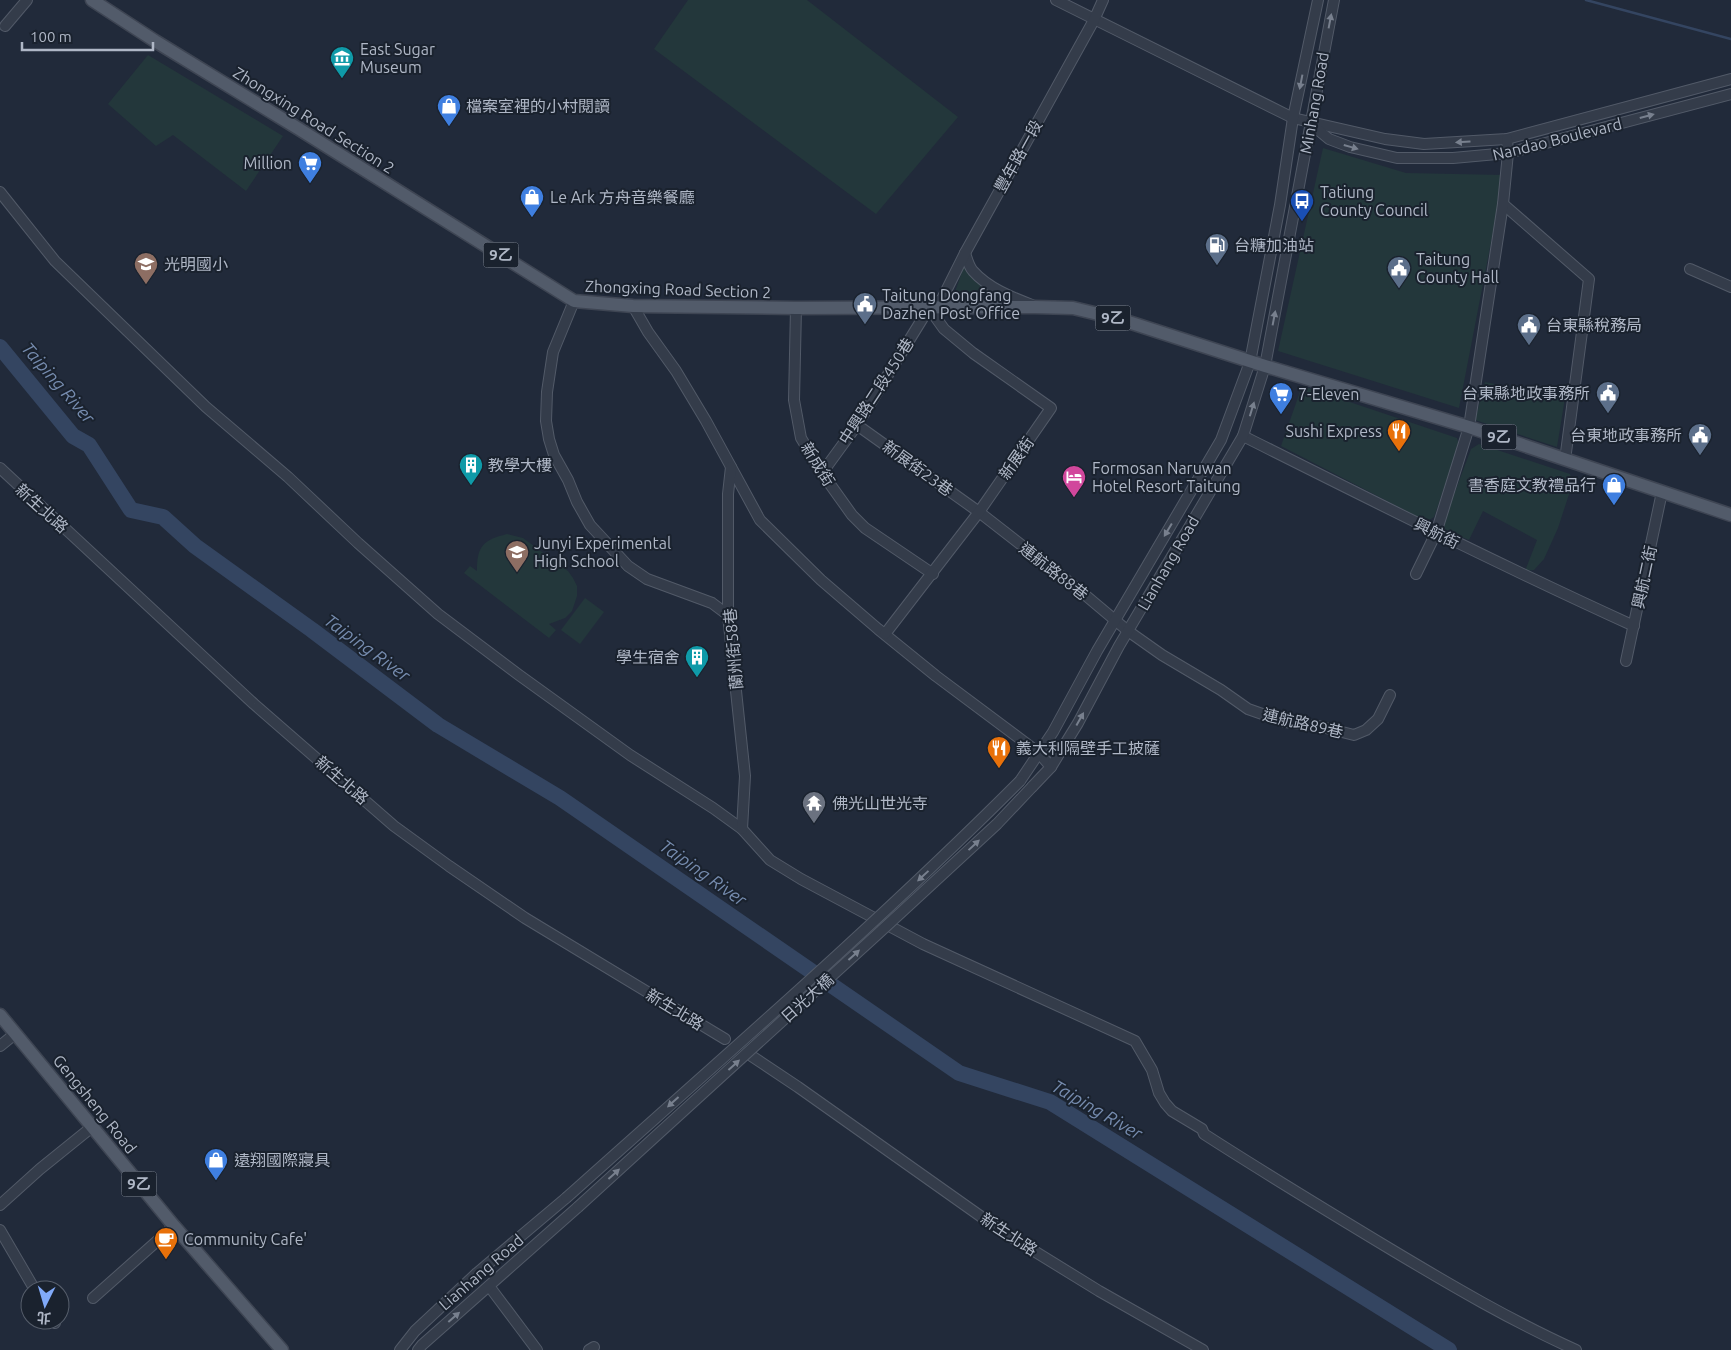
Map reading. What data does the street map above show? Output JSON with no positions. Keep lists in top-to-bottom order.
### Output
{
  "streets": {
    "main road": ["Zhongxing Road Section 2", "9乙", "Gengsheng Road"],
    "street": [
      "Minhang Road",
      "Nandao Boulevard",
      "豐年路一段",
      "中興路二段450巷",
      "新展街",
      "新成街",
      "新展街23巷",
      "新生北路",
      "興航街",
      "Lianhang Road",
      "連航路88巷",
      "興航二街",
      "蘭州街58巷",
      "連航路89巷",
      "日光大橋"
    ]
  },
  "crossings": [
    ["Minhang Road", "Nandao Boulevard"],
    ["Minhang Road", "Lianhang Road"],
    ["Zhongxing Road Section 2", "豐年路一段"],
    ["Zhongxing Road Section 2", "9乙"],
    ["Zhongxing Road Section 2", "中興路二段450巷"],
    ["Zhongxing Road Section 2", "新展街"],
    ["Zhongxing Road Section 2", "新成街"],
    ["Zhongxing Road Section 2", "Lianhang Road"],
    ["豐年路一段", "中興路二段450巷"],
    ["豐年路一段", "新展街"],
    ["9乙", "Lianhang Road"],
    ["9乙", "興航二街"],
    ["中興路二段450巷", "新展街"],
    ["中興路二段450巷", "新成街"],
    ["中興路二段450巷", "新展街23巷"],
    ["新展街", "新成街"],
    ["新展街", "新展街23巷"],
    ["新展街", "連航路88巷"],
    ["新展街23巷", "連航路88巷"],
    ["興航街", "Lianhang Road"],
    ["興航街", "興航二街"],
    ["Lianhang Road", "連航路88巷"],
    ["Lianhang Road", "連航路89巷"],
    ["Lianhang Road", "日光大橋"],
    ["連航路88巷", "連航路89巷"]
  ],
  "water": ["Taiping River"],
  "places": {
    "museum": ["East Sugar Museum"],
    "shop": [
      "檔案室裡的小村閱讀",
      "Le Ark 方舟音樂餐廳",
      "書香庭文教禮品行",
      "遠翔國際寢具"
    ],
    "supermarket": ["Million", "7-Eleven"],
    "bus stop": ["Tatiung County Council"],
    "fuel station": ["台糖加油站"],
    "school or university": ["光明國小", "Junyi Experimental High School"],
    "public building": [
      "Taitung County Hall",
      "Taitung Dongfang Dazhen Post Office",
      "台東縣稅務局",
      "台東縣地政事務所",
      "台東地政事務所"
    ],
    "restaurant": ["Sushi Express", "義大利隔壁手工披薩"],
    "building": ["教學大樓", "學生宿舍"],
    "hotel": ["Formosan Naruwan Hotel Resort Taitung"],
    "temple": ["佛光山世光寺"],
    "cafe": ["Community Cafe'"]
  },
  "scale_bar": "100 m",
  "north": "bottom"
}
